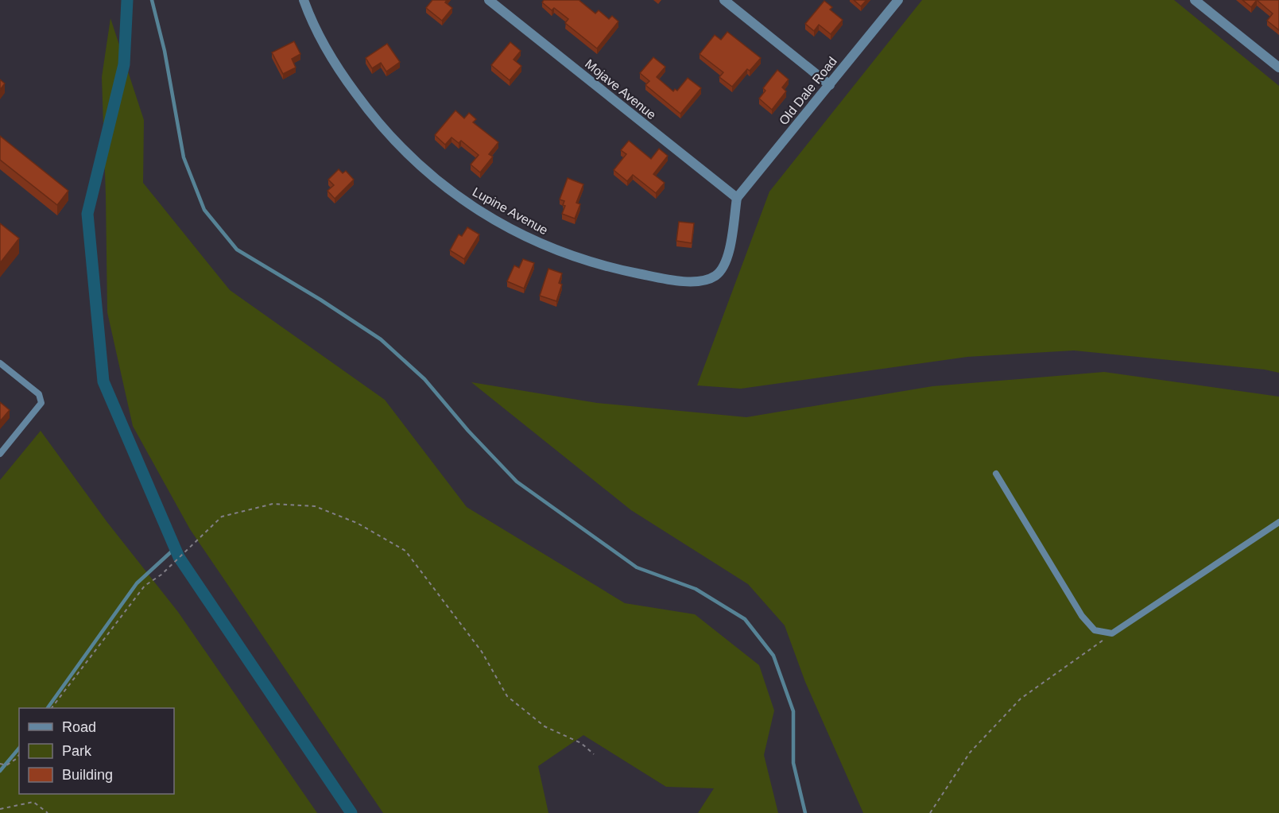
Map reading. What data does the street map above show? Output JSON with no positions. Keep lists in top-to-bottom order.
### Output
{
  "streets": {
    "street": ["Mojave Avenue", "Old Dale Road", "Lupine Avenue"]
  },
  "crossings": [
    ["Mojave Avenue", "Old Dale Road"],
    ["Mojave Avenue", "Lupine Avenue"],
    ["Old Dale Road", "Lupine Avenue"]
  ],
  "legend": ["Road", "Park", "Building"]
}
